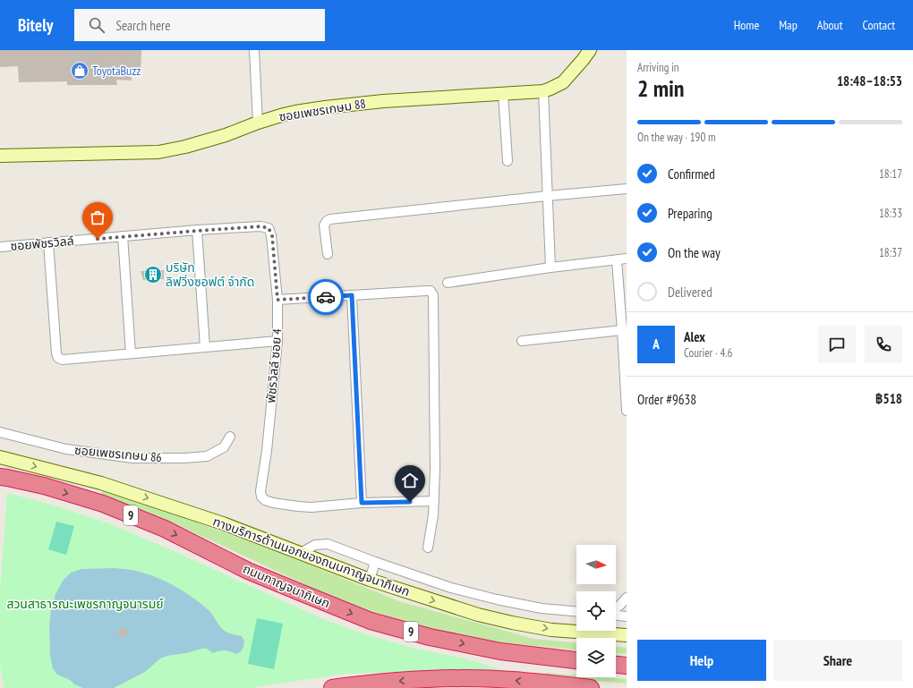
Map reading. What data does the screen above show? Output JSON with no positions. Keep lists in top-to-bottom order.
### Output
{
  "streets": {
    "highway": ["9", "ถนนกาญจนาภิเษก"],
    "main road": ["ซอยเพชรเกษม 88", "ทางบริการด้านนอกของถนนกาญจนาภิเษก"],
    "street": ["ซอยพัชรวิลล์", "พัชรวิลล์ ซอย 4", "ซอยเพชรเกษม 86"]
  },
  "crossings": [
    ["ซอยพัชรวิลล์", "พัชรวิลล์ ซอย 4"]
  ],
  "one_way": ["ทางบริการด้านนอกของถนนกาญจนาภิเษก"],
  "parks": ["สวนสาธารณะเพชรกาญจนารมย์"],
  "places": {
    "shop": ["ToyotaBuzz"],
    "building": ["บริษัท ลิฟวิ่งซอฟต์ จำกัด"]
  },
  "north": "right",
  "page": {
    "header": "Bitely",
    "search": "Search here",
    "nav": [
      "Home",
      "Map",
      "About",
      "Contact"
    ],
    "heading": ["2 min", "Arriving in", "18:48–18:53"],
    "panel": [
      "Alex",
      "Courier · 4.6",
      "Order #9638",
      "฿518"
    ],
    "bar": "On the way · 190 m",
    "list": [
      ["Confirmed", "18:17"],
      ["Preparing", "18:33"],
      ["On the way", "18:37"],
      "Delivered"
    ],
    "round": "A",
    "buttons": ["Help", "Share"]
  }
}
